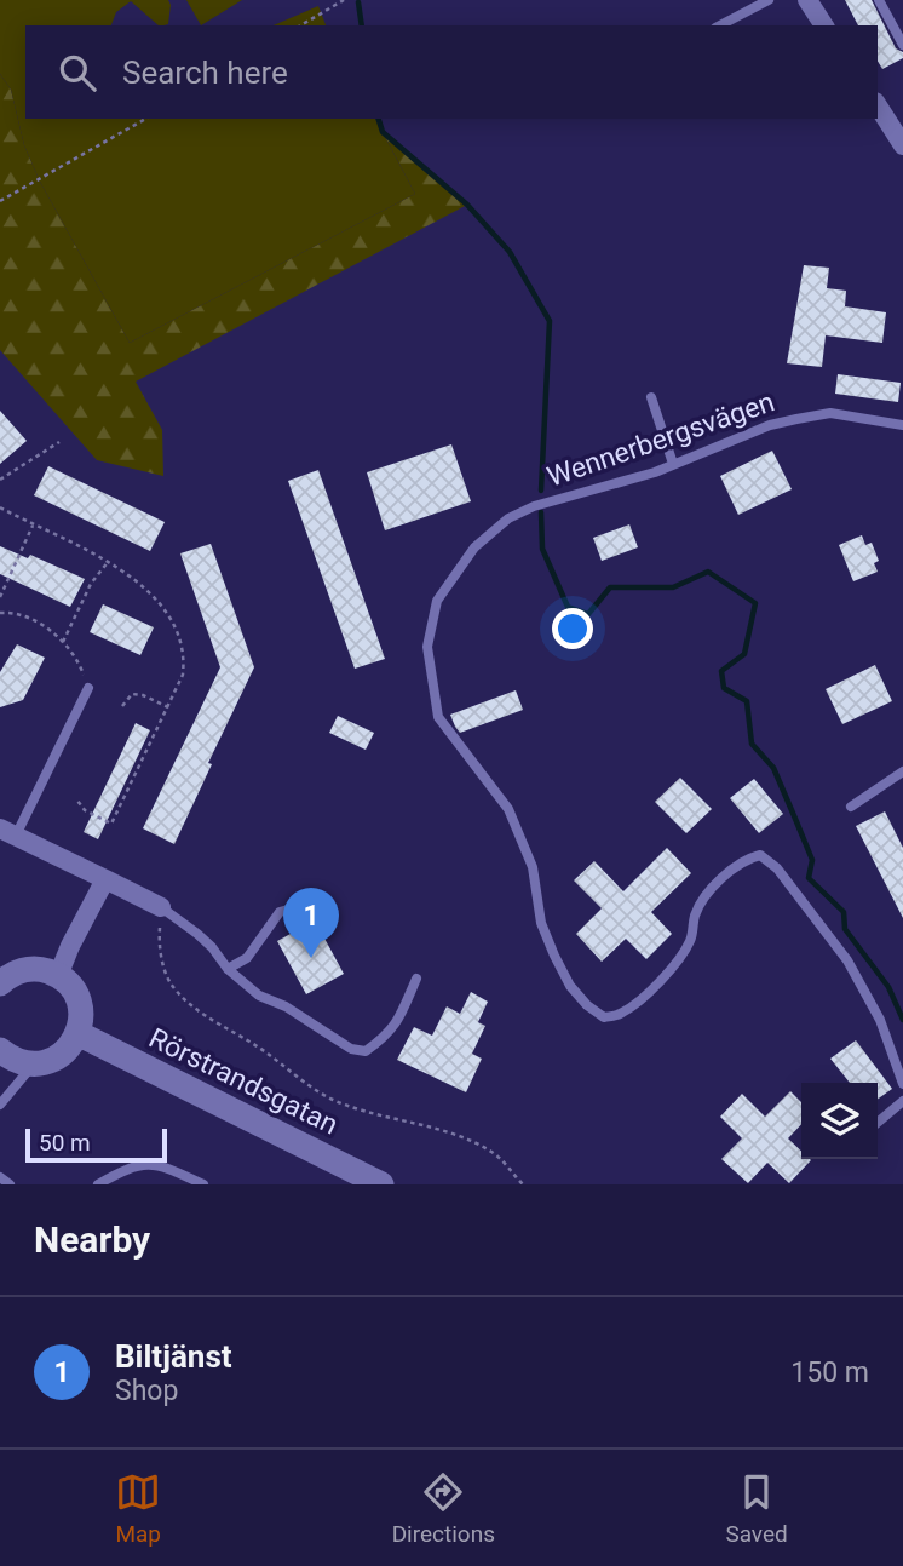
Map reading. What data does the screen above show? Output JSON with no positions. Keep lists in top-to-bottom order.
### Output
{
  "streets": {
    "main road": ["Rörstrandsgatan"],
    "lane": ["Wennerbergsvägen"]
  },
  "scale_bar": "50 m",
  "page": {
    "search": "Search here",
    "pins": "1",
    "scale": "50 m",
    "heading": "Nearby",
    "list": [
      {
        "mark": "1",
        "name": "Biltjänst",
        "note": "Shop",
        "value": "150 m"
      }
    ],
    "nav": ["Map", "Directions", "Saved"]
  }
}
